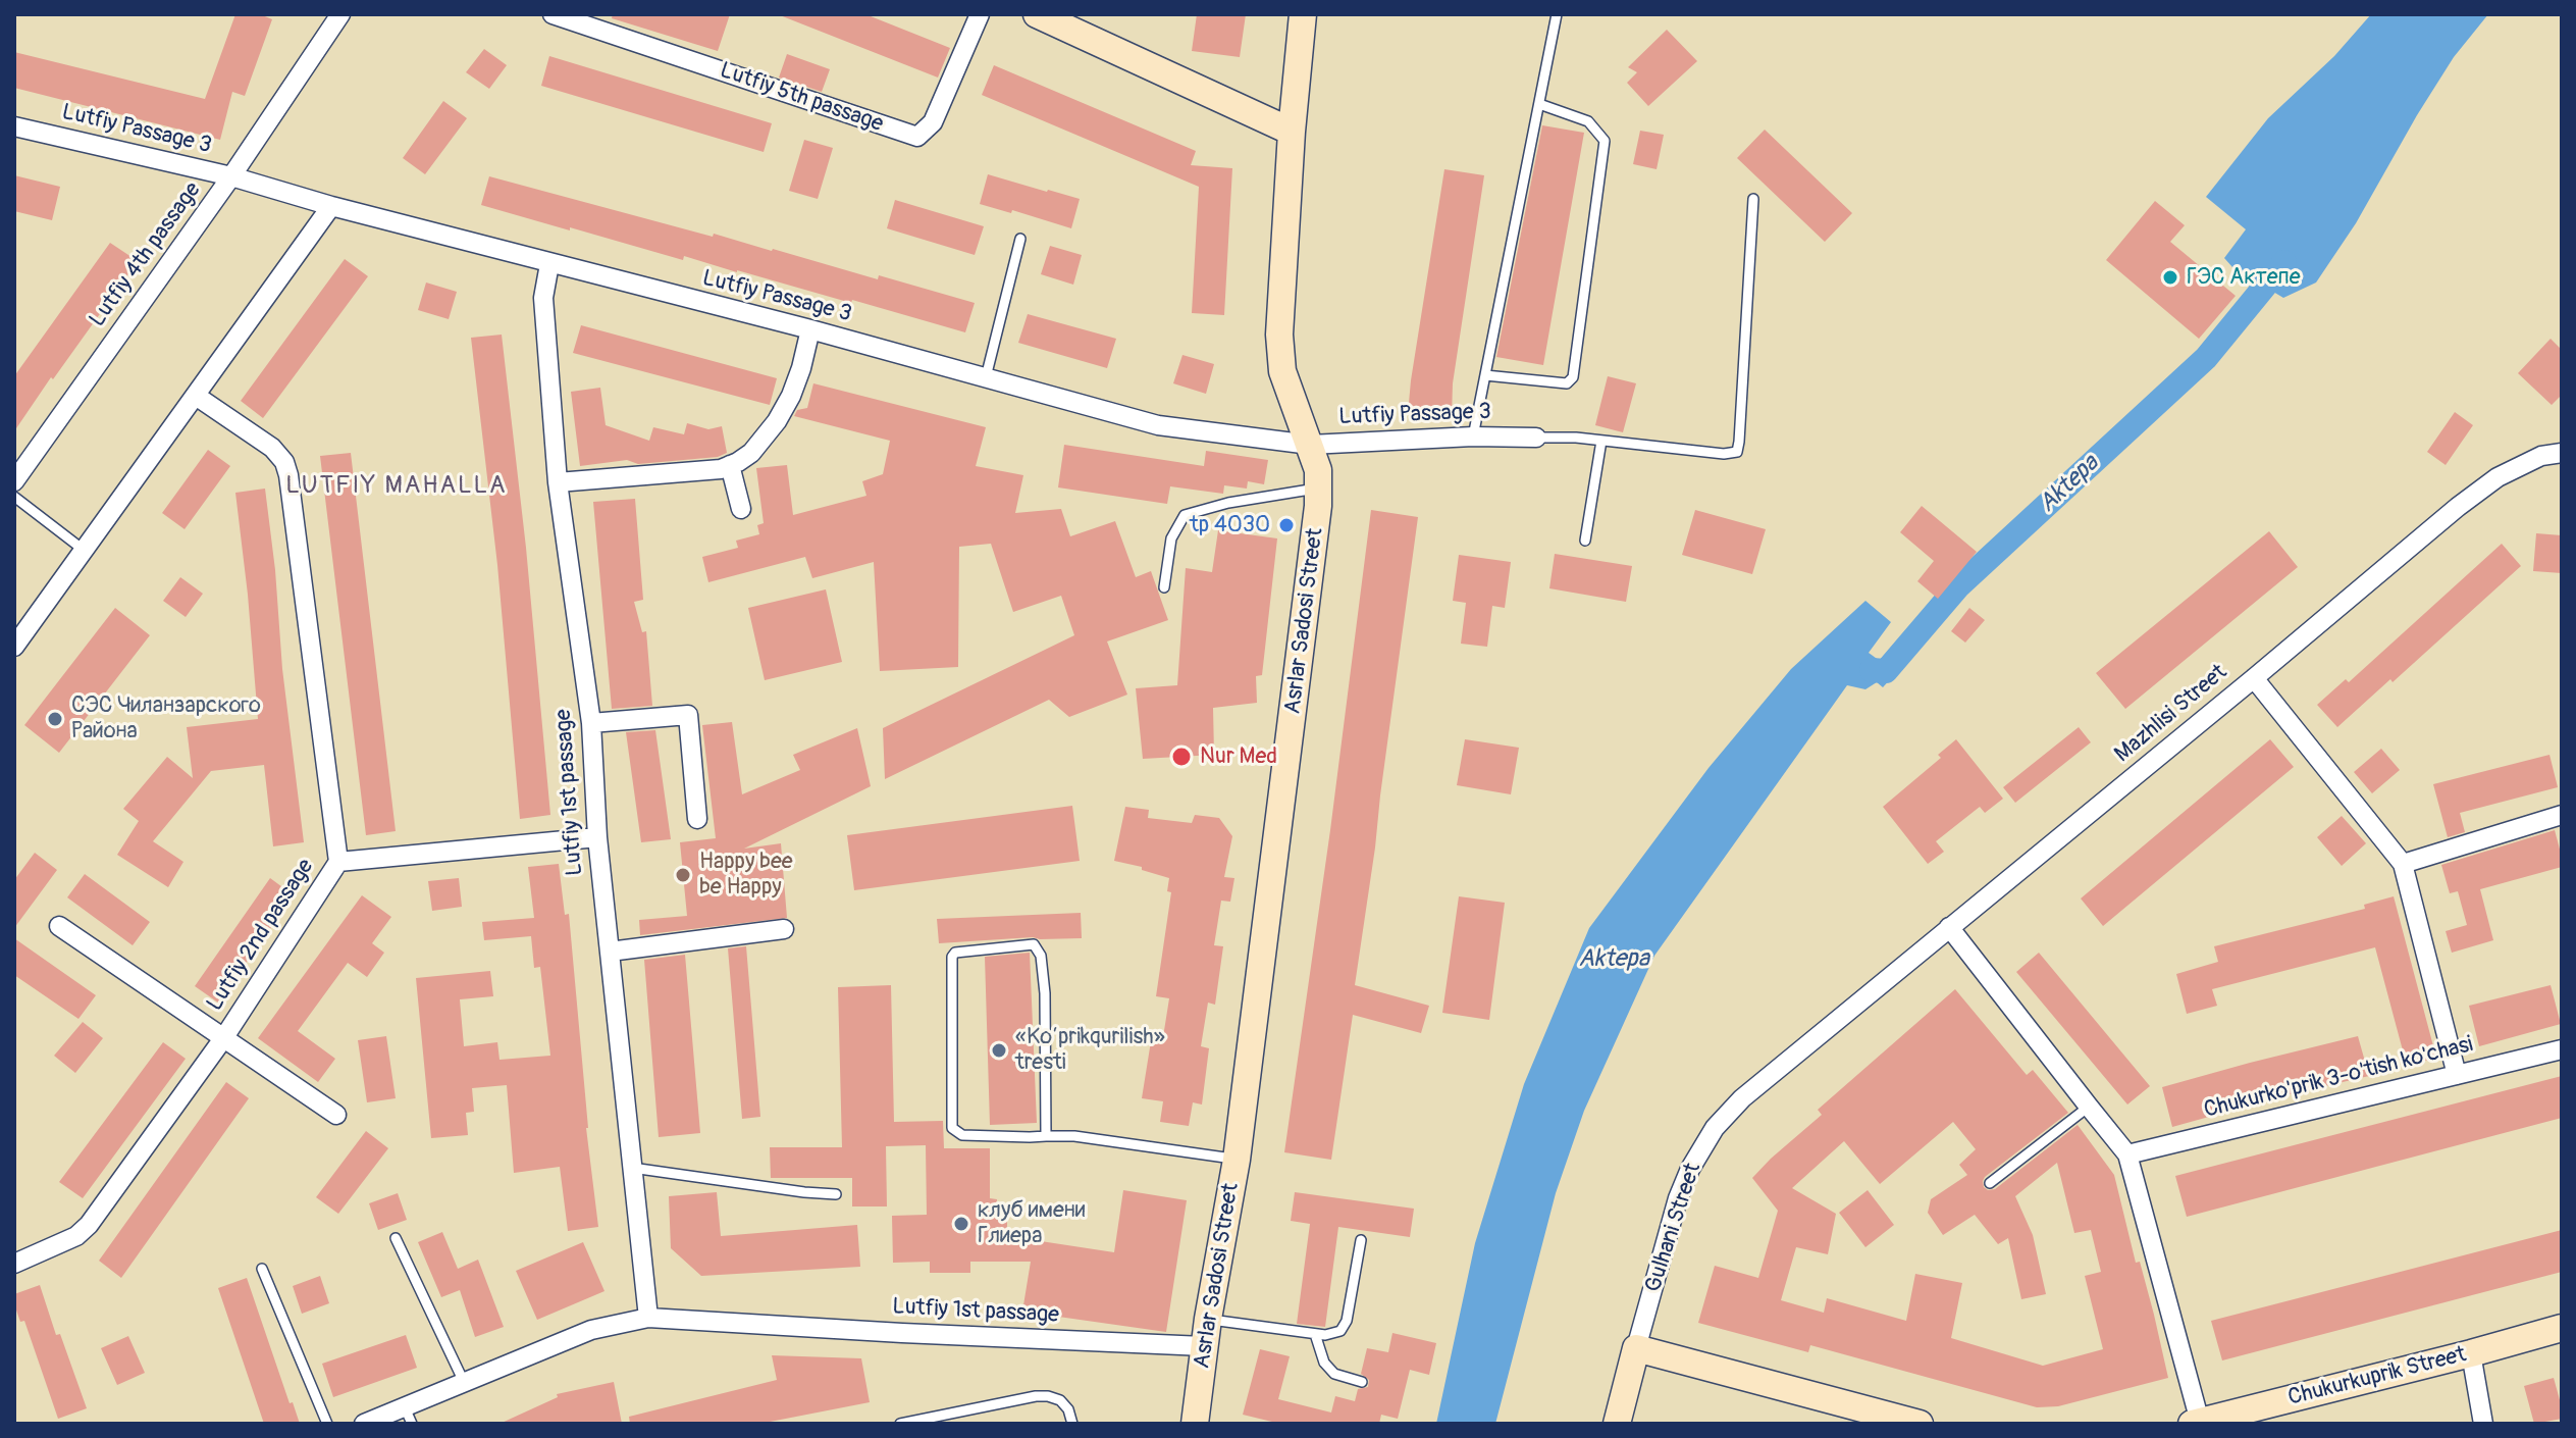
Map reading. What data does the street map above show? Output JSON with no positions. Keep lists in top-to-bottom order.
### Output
{
  "streets": {
    "street": [
      "Lutfiy 5th passage",
      "Lutfiy Passage 3",
      "Lutfiy 4th passage",
      "Asrlar Sadosi Street",
      "Mazhlisi Street",
      "Lutfiy 1st passage",
      "Lutfiy 2nd passage",
      "Chukurko'prik 3-o'tish ko'chasi",
      "Gulhani Street",
      "Chukurkuprik Street"
    ]
  },
  "crossings": [
    ["Lutfiy Passage 3", "Lutfiy 4th passage"],
    ["Lutfiy Passage 3", "Asrlar Sadosi Street"],
    ["Lutfiy Passage 3", "Lutfiy 1st passage"],
    ["Asrlar Sadosi Street", "Lutfiy 1st passage"],
    ["Mazhlisi Street", "Gulhani Street"]
  ],
  "districts": ["LUTFIY MAHALLA"],
  "water": ["Aktepa"],
  "places": [
    "ГЭС Актепe",
    "tp 4030",
    "СЭС Чиланзарского Района",
    "Nur Med",
    "Happy bee be Happy",
    "«Ko‘prikqurilish» tresti",
    "клуб имени Глиера"
  ]
}
